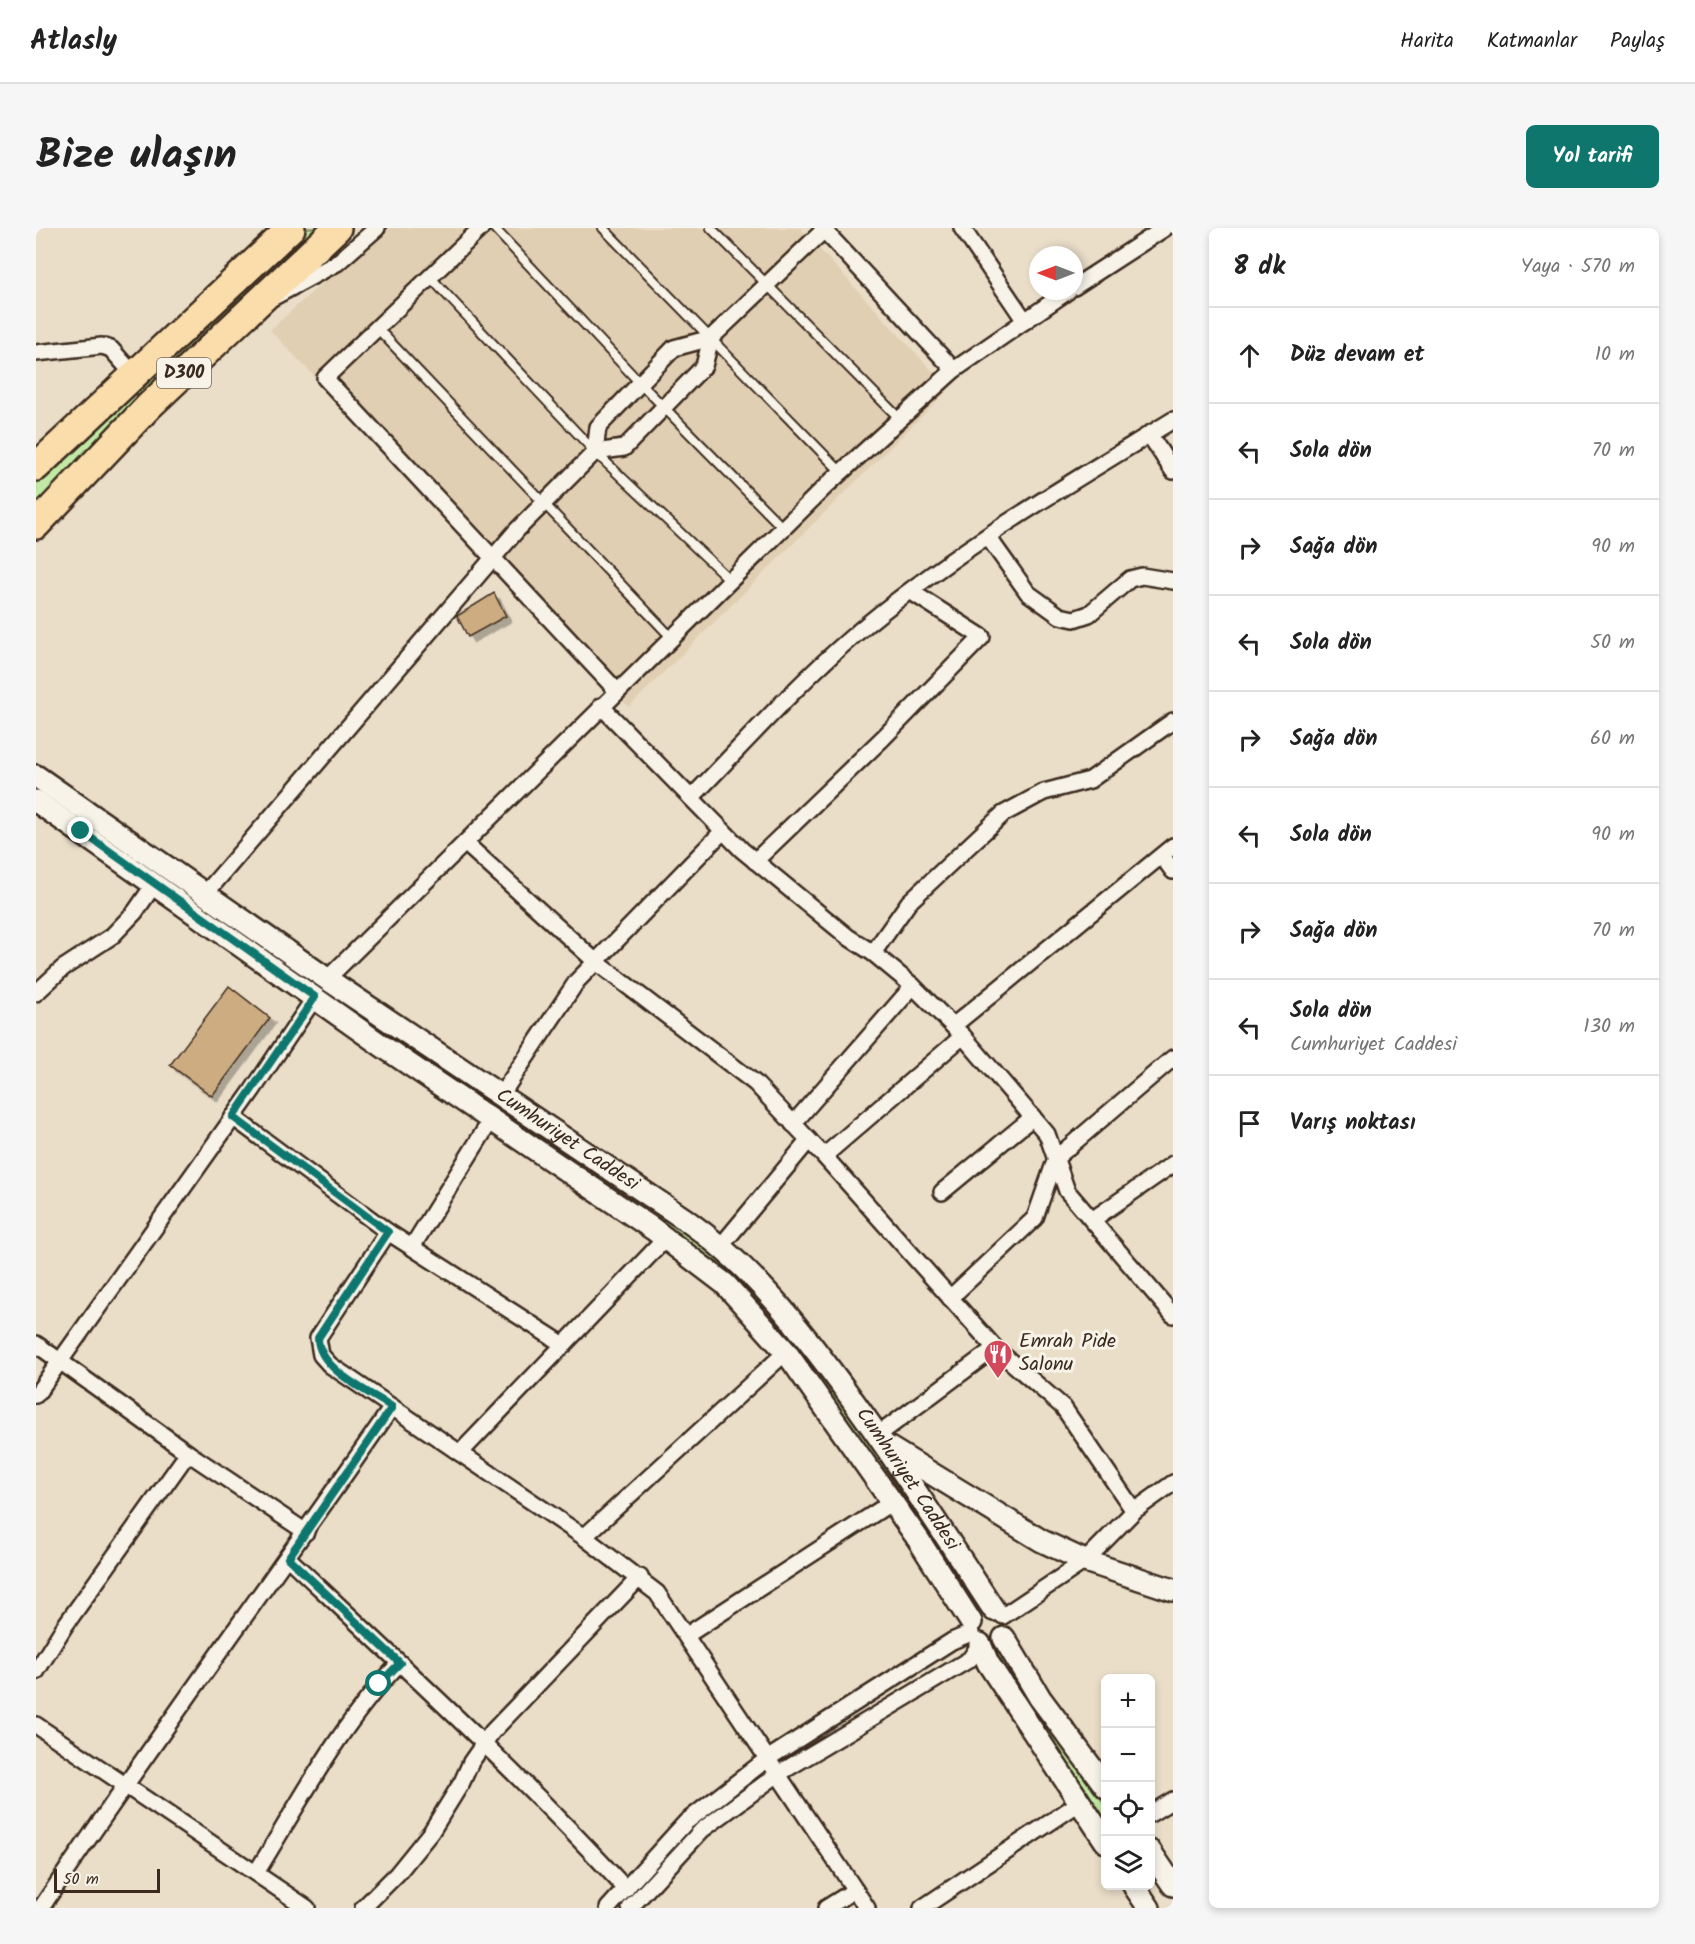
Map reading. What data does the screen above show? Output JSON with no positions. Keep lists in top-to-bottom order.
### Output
{
  "streets": {
    "highway": ["D300"],
    "main road": ["Cumhuriyet Caddesi"]
  },
  "places": {
    "restaurant": ["Emrah Pide Salonu"]
  },
  "scale_bar": "50 m",
  "north": "left",
  "page": {
    "header": "Atlasly",
    "nav": ["Harita", "Katmanlar", "Paylaş"],
    "title": "Bize ulaşın",
    "buttons": "Yol tarifi",
    "heading": ["8 dk", "Yaya · 570 m"],
    "list": [
      ["Düz devam et", "10 m"],
      ["Sola dön", "70 m"],
      ["Sağa dön", "90 m"],
      ["Sola dön", "50 m"],
      ["Sağa dön", "60 m"],
      ["Sola dön", "90 m"],
      ["Sağa dön", "70 m"],
      ["Sola dön", "Cumhuriyet Caddesi", "130 m"],
      "Varış noktası"
    ],
    "map_buttons": ["+", "−"],
    "scale": "50 m"
  }
}
